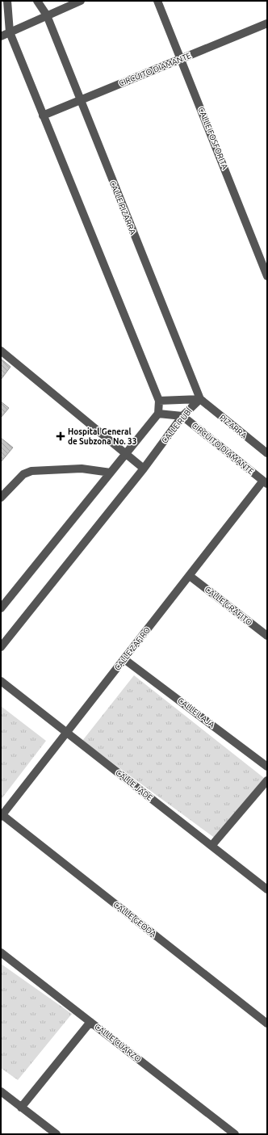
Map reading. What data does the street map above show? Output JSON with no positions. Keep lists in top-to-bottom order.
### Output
{
  "streets": {
    "street": [
      "CIRCUITO DIAMANTE",
      "CALLE FOSFORITA",
      "CALLE PIZARRA",
      "CALLE RUBÍ",
      "PIZARRA",
      "CALLE GRAFITO",
      "CALLE ZAFIRO",
      "CALLE LAJA",
      "CALLE JADE",
      "CALLE GEODA",
      "CALLE CUARZO"
    ]
  },
  "crossings": [
    ["CIRCUITO DIAMANTE", "CALLE FOSFORITA"],
    ["CIRCUITO DIAMANTE", "CALLE PIZARRA"],
    ["CIRCUITO DIAMANTE", "CALLE RUBÍ"],
    ["CIRCUITO DIAMANTE", "CALLE ZAFIRO"],
    ["CALLE PIZARRA", "CALLE RUBÍ"],
    ["CALLE PIZARRA", "PIZARRA"],
    ["CALLE RUBÍ", "PIZARRA"],
    ["CALLE GRAFITO", "CALLE ZAFIRO"],
    ["CALLE ZAFIRO", "CALLE LAJA"],
    ["CALLE ZAFIRO", "CALLE JADE"],
    ["CALLE ZAFIRO", "CALLE GEODA"]
  ],
  "places": {
    "health": ["Hospital General de Subzona No. 33"]
  }
}
